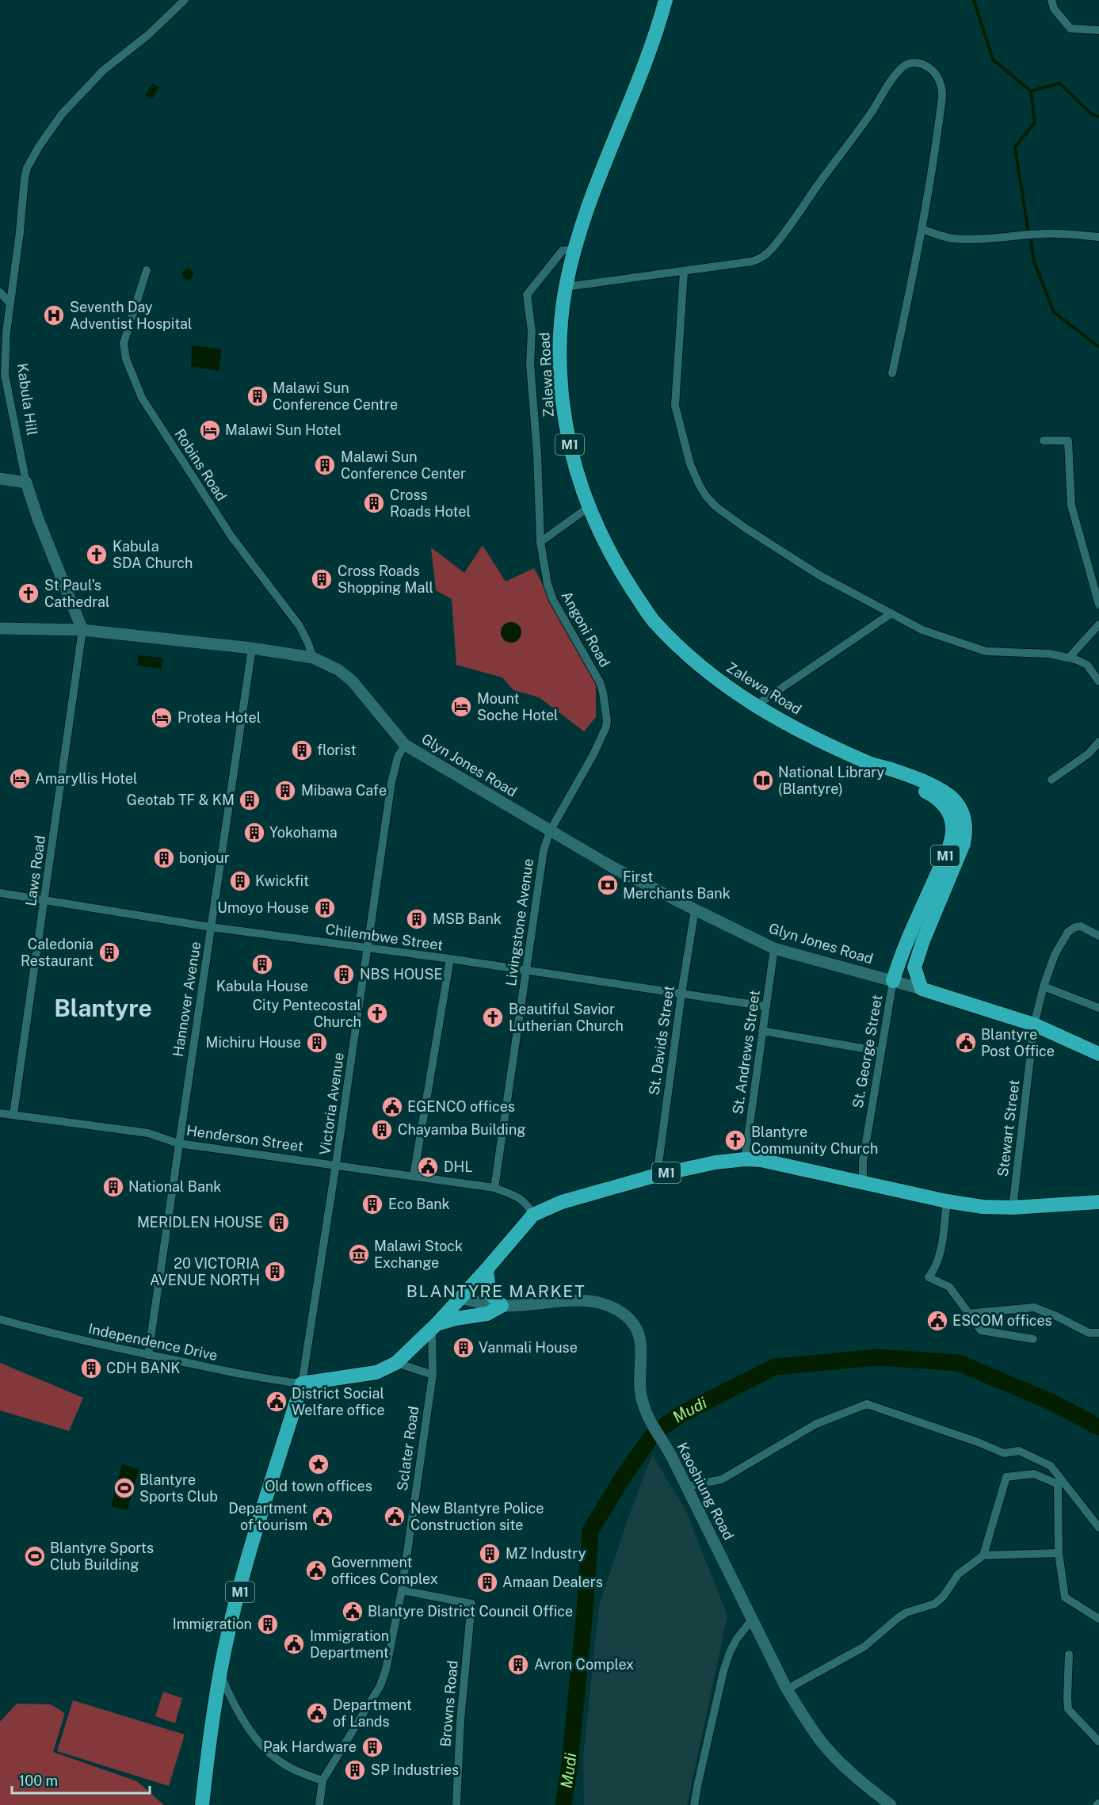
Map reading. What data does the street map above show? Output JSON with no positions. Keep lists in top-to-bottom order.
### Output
{
  "streets": {
    "highway": ["Zalewa Road", "M1"],
    "street": [
      "Kabula Hill",
      "Robins Road",
      "Angoni Road",
      "Glyn Jones Road",
      "Laws Road",
      "Livingstone Avenue",
      "Chilembwe Street",
      "Hannover Avenue",
      "St. Davids Street",
      "St. George Street",
      "St. Andrews Street",
      "Victoria Avenue",
      "Stewart Street",
      "Henderson Street",
      "Independence Drive",
      "Sclater Road",
      "Kaoshiung Road",
      "Browns Road"
    ]
  },
  "crossings": [
    ["Zalewa Road", "Angoni Road"],
    ["Zalewa Road", "Glyn Jones Road"],
    ["Zalewa Road", "St. George Street"],
    ["Kabula Hill", "Glyn Jones Road"],
    ["Kabula Hill", "Laws Road"],
    ["M1", "St. Davids Street"],
    ["M1", "St. George Street"],
    ["M1", "St. Andrews Street"],
    ["M1", "Victoria Avenue"],
    ["M1", "Stewart Street"],
    ["M1", "Henderson Street"],
    ["M1", "Independence Drive"],
    ["M1", "Sclater Road"],
    ["M1", "Kaoshiung Road"],
    ["Robins Road", "Glyn Jones Road"],
    ["Angoni Road", "Glyn Jones Road"],
    ["Angoni Road", "Livingstone Avenue"],
    ["Glyn Jones Road", "Laws Road"],
    ["Glyn Jones Road", "Livingstone Avenue"],
    ["Glyn Jones Road", "Hannover Avenue"],
    ["Glyn Jones Road", "St. Davids Street"],
    ["Glyn Jones Road", "St. George Street"],
    ["Glyn Jones Road", "St. Andrews Street"],
    ["Glyn Jones Road", "Victoria Avenue"],
    ["Laws Road", "Chilembwe Street"],
    ["Laws Road", "Henderson Street"],
    ["Livingstone Avenue", "Chilembwe Street"],
    ["Livingstone Avenue", "Henderson Street"],
    ["Chilembwe Street", "Hannover Avenue"],
    ["Chilembwe Street", "St. Davids Street"],
    ["Chilembwe Street", "St. Andrews Street"],
    ["Chilembwe Street", "Victoria Avenue"],
    ["Hannover Avenue", "Henderson Street"],
    ["Hannover Avenue", "Independence Drive"],
    ["Victoria Avenue", "Henderson Street"],
    ["Victoria Avenue", "Independence Drive"],
    ["Sclater Road", "Browns Road"]
  ],
  "districts": ["Blantyre", "BLANTYRE MARKET"],
  "water": ["Mudi"],
  "places": {
    "hospital": ["Seventh Day Adventist Hospital"],
    "building": [
      "Malawi Sun Conference Centre",
      "Malawi Sun Conference Center",
      "Cross Roads Hotel",
      "Cross Roads Shopping Mall",
      "florist",
      "Mibawa Cafe",
      "Geotab TF & KM",
      "Yokohama",
      "bonjour",
      "Kwickfit",
      "Umoyo House",
      "MSB Bank",
      "Caledonia Restaurant",
      "Kabula House",
      "NBS HOUSE",
      "Michiru House",
      "Chayamba Building",
      "National Bank",
      "Eco Bank",
      "MERIDLEN HOUSE",
      "20 VICTORIA AVENUE NORTH",
      "Vanmali House",
      "CDH BANK",
      "MZ Industry",
      "Amaan Dealers",
      "Immigration",
      "Avron Complex",
      "Pak Hardware",
      "SP Industries"
    ],
    "hotel": [
      "Malawi Sun Hotel",
      "Mount Soche Hotel",
      "Protea Hotel",
      "Amaryllis Hotel"
    ],
    "church": [
      "Kabula SDA Church",
      "St Paul's Cathedral",
      "City Pentecostal Church",
      "Beautiful Savior Lutherian Church",
      "Blantyre Community Church"
    ],
    "library": ["National Library (Blantyre)"],
    "bank": ["First Merchants Bank"],
    "public building": [
      "Blantyre Post Office",
      "EGENCO offices",
      "DHL",
      "ESCOM offices",
      "District Social Welfare office",
      "Department of tourism",
      "New Blantyre Police Construction site",
      "Government offices Complex",
      "Blantyre District Council Office",
      "Immigration Department",
      "Department of Lands"
    ],
    "museum": ["Malawi Stock Exchange"],
    "place": ["Old town offices"],
    "sports": ["Blantyre Sports Club", "Blantyre Sports Club Building"]
  },
  "scale_bar": "100 m"
}
